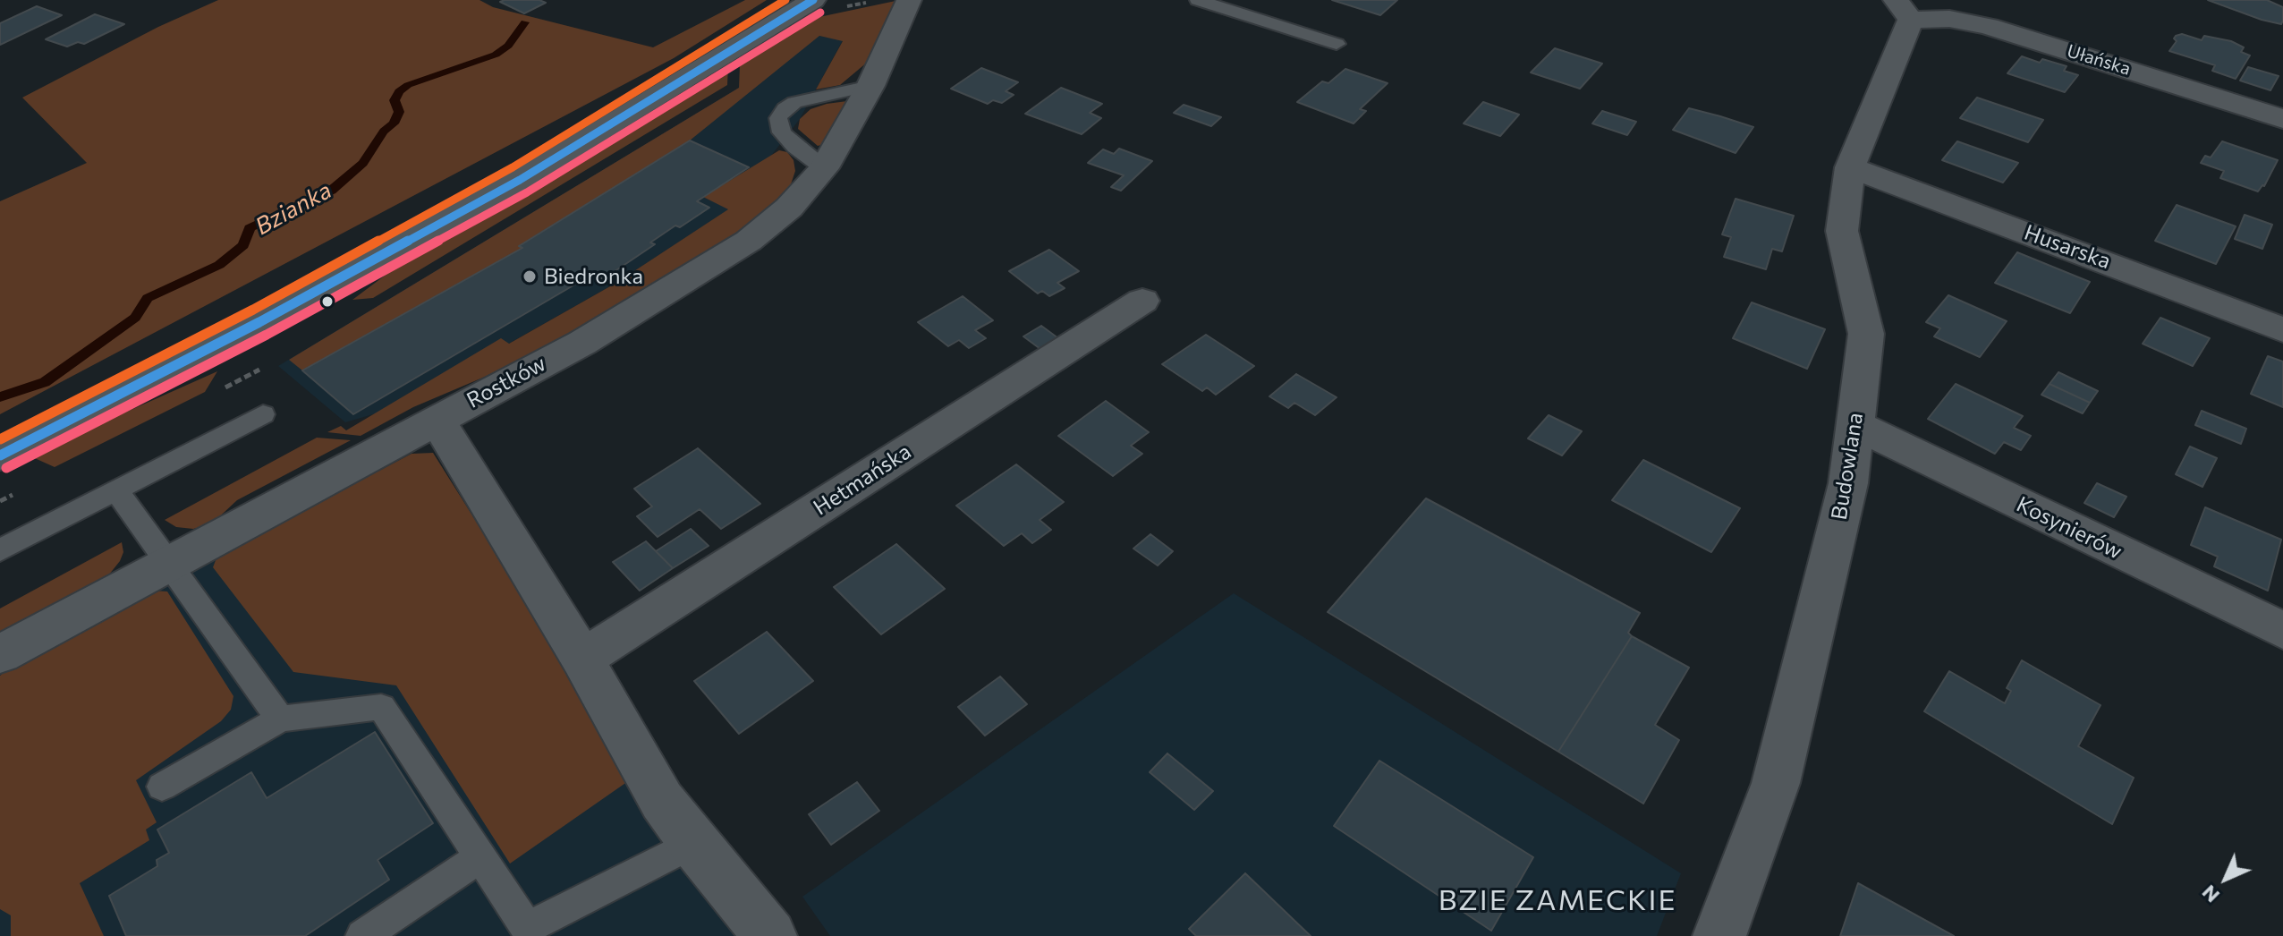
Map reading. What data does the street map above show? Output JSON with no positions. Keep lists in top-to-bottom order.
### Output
{
  "streets": {
    "street": [
      "Ułańska",
      "Husarska",
      "Rostków",
      "Budowlana",
      "Hetmańska",
      "Kosynierów"
    ]
  },
  "crossings": [
    ["Ułańska", "Budowlana"],
    ["Husarska", "Budowlana"],
    ["Budowlana", "Kosynierów"]
  ],
  "districts": ["BZIE ZAMECKIE"],
  "water": ["Bzianka"],
  "places": ["Biedronka"],
  "north": "bottom left"
}
